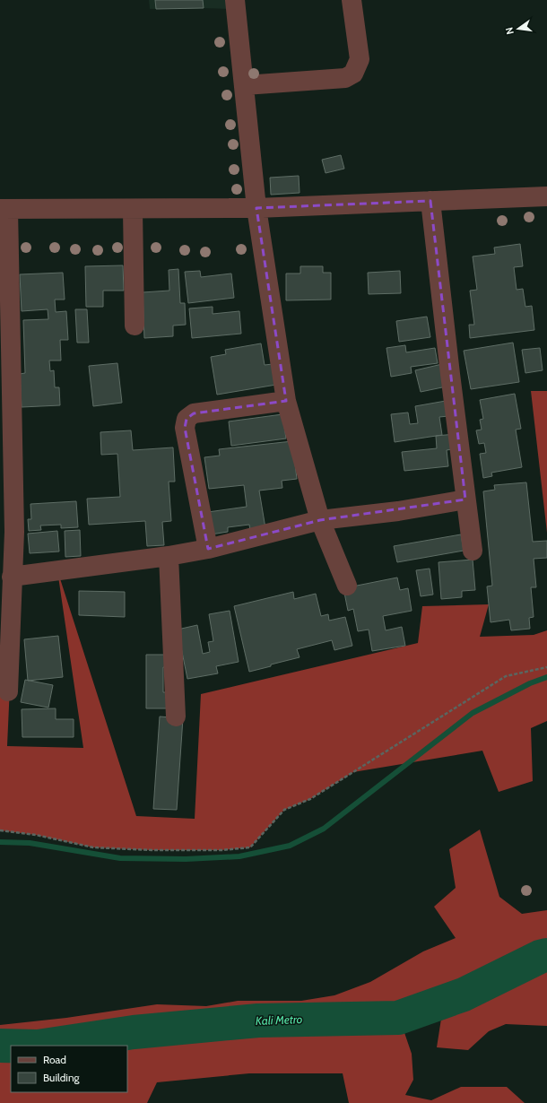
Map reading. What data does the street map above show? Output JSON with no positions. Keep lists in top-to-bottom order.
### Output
{
  "water": ["Kali Metro"],
  "legend": ["Road", "Building"],
  "north": "left"
}
